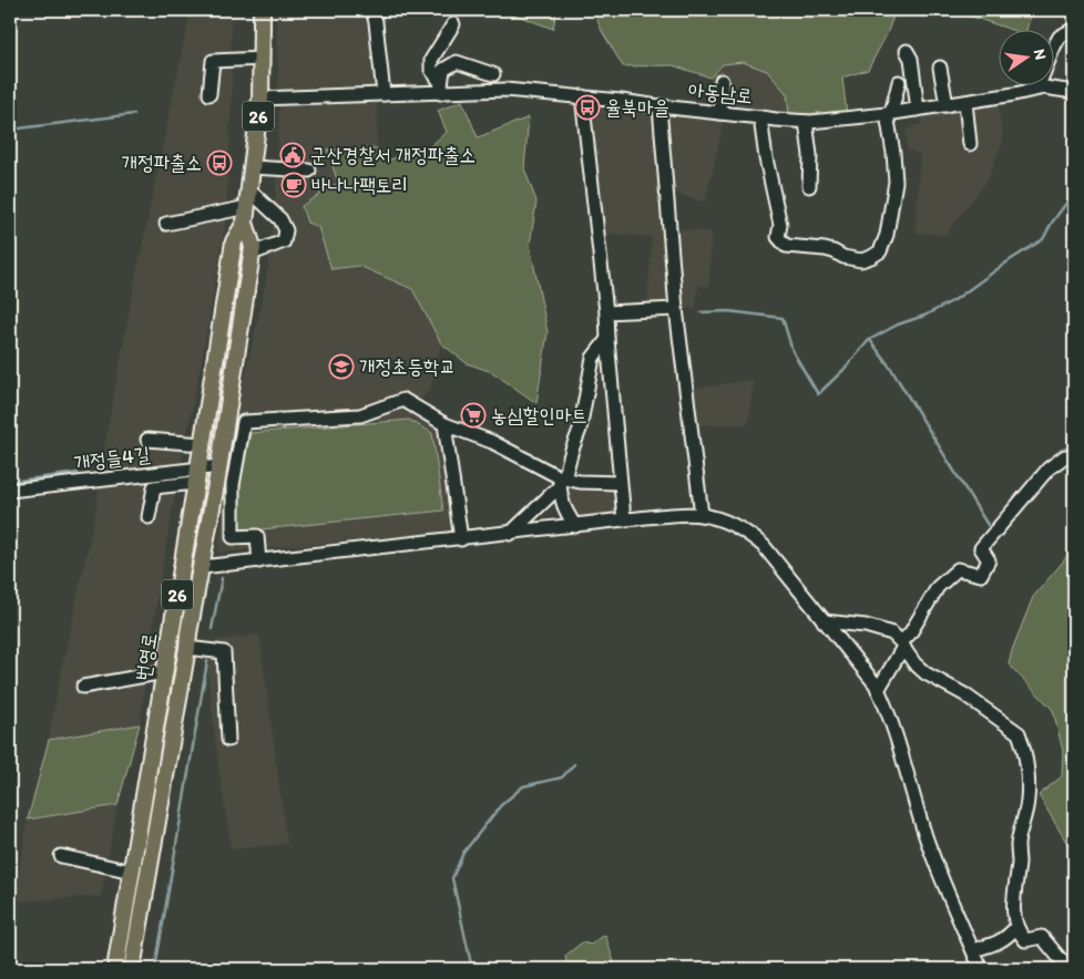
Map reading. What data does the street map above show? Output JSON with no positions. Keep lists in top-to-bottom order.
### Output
{
  "streets": {
    "main road": ["26", "번영로"],
    "street": ["아동남로", "개정들4길"]
  },
  "crossings": [
    ["아동남로", "번영로"],
    ["개정들4길", "번영로"]
  ],
  "places": {
    "bus stop": ["율북마을", "개정파출소"],
    "public building": ["군산경찰서 개정파출소"],
    "cafe": ["바나나팩토리"],
    "school or university": ["개정초등학교"],
    "supermarket": ["농심할인마트"]
  },
  "north": "right"
}
